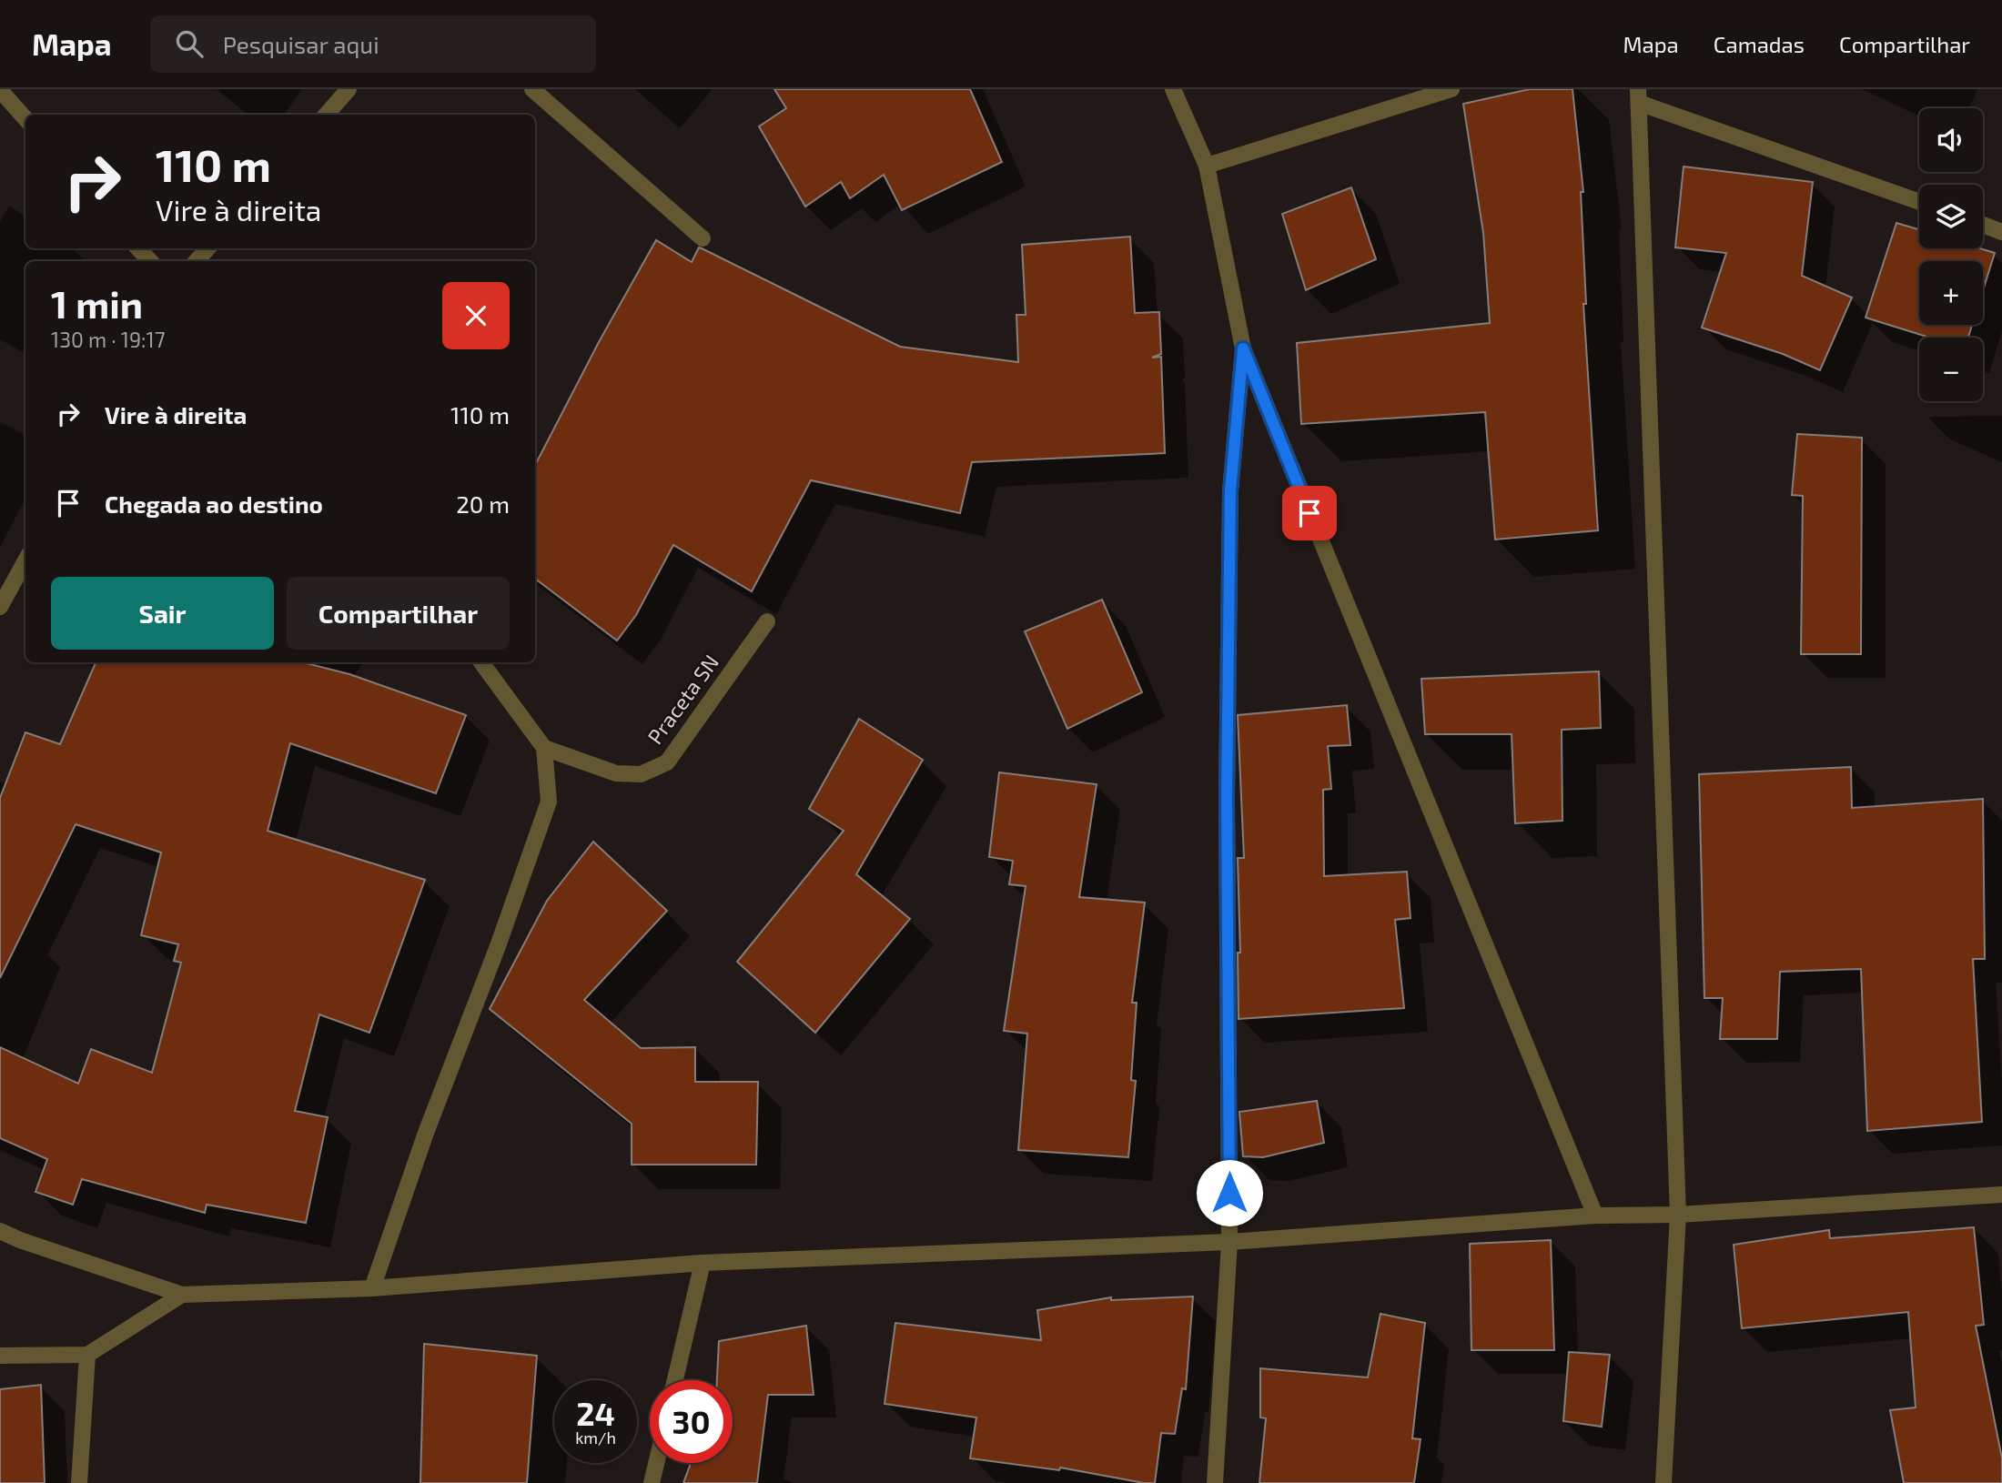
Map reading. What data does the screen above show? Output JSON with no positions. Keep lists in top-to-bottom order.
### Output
{
  "streets": {
    "street": ["Praceta SN"]
  },
  "page": {
    "header": "Mapa",
    "search": "Pesquisar aqui",
    "nav": ["Mapa", "Camadas", "Compartilhar"],
    "map_buttons": ["+", "−"],
    "turn": ["110 m", "Vire à direita"],
    "heading": ["1 min", "130 m · 19:17"],
    "list": [
      {
        "name": "Vire à direita",
        "value": "110 m"
      },
      {
        "name": "Chegada ao destino",
        "value": "20 m"
      }
    ],
    "buttons": ["Sair", "Compartilhar"],
    "speed": "24 km/h",
    "limit": "30"
  }
}
